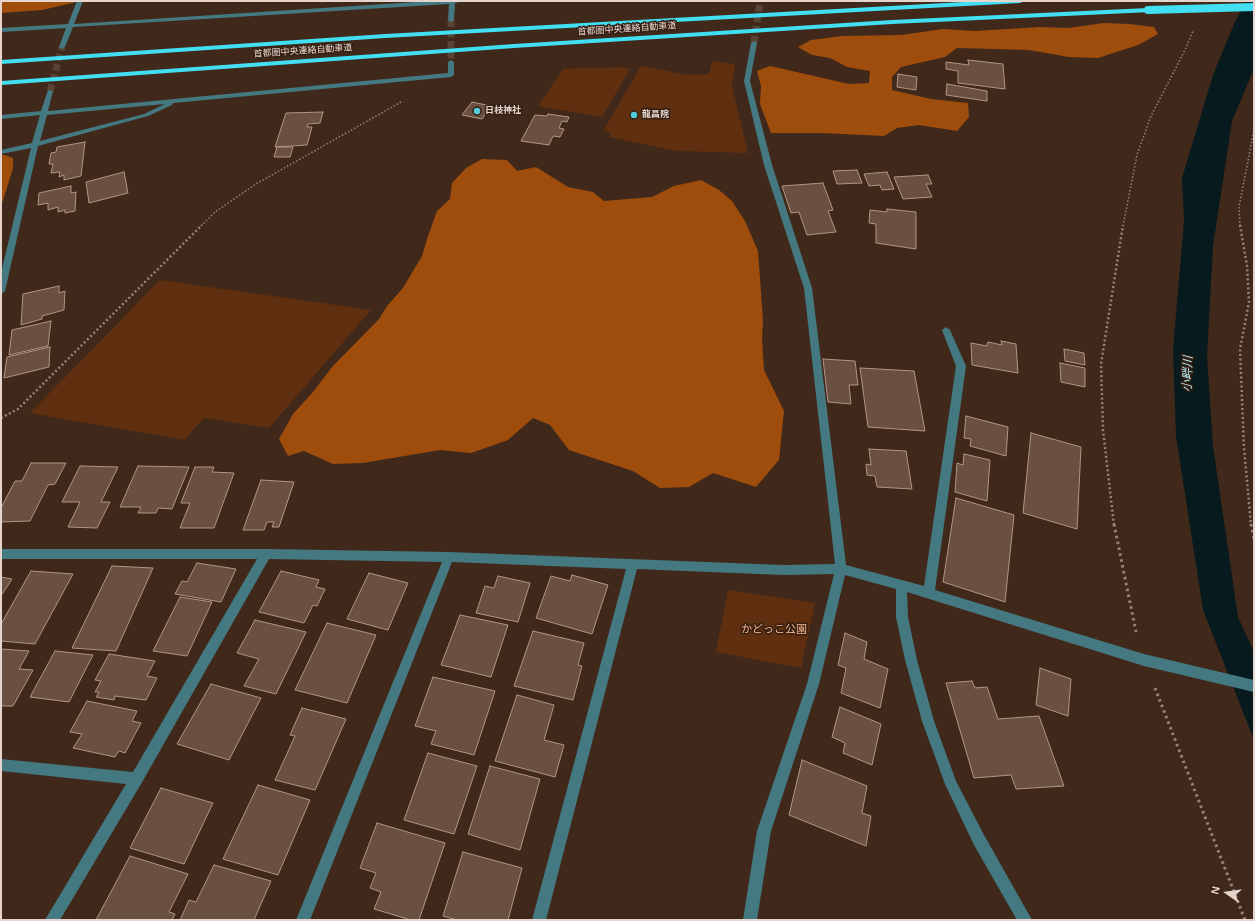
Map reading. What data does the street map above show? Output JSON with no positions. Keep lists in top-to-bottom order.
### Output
{
  "streets": {
    "highway": ["首都圏中央連絡自動車道"]
  },
  "water": ["小畔川"],
  "parks": ["かどっこ公園"],
  "places": ["日枝神社", "龍昌院"],
  "north": "left"
}
